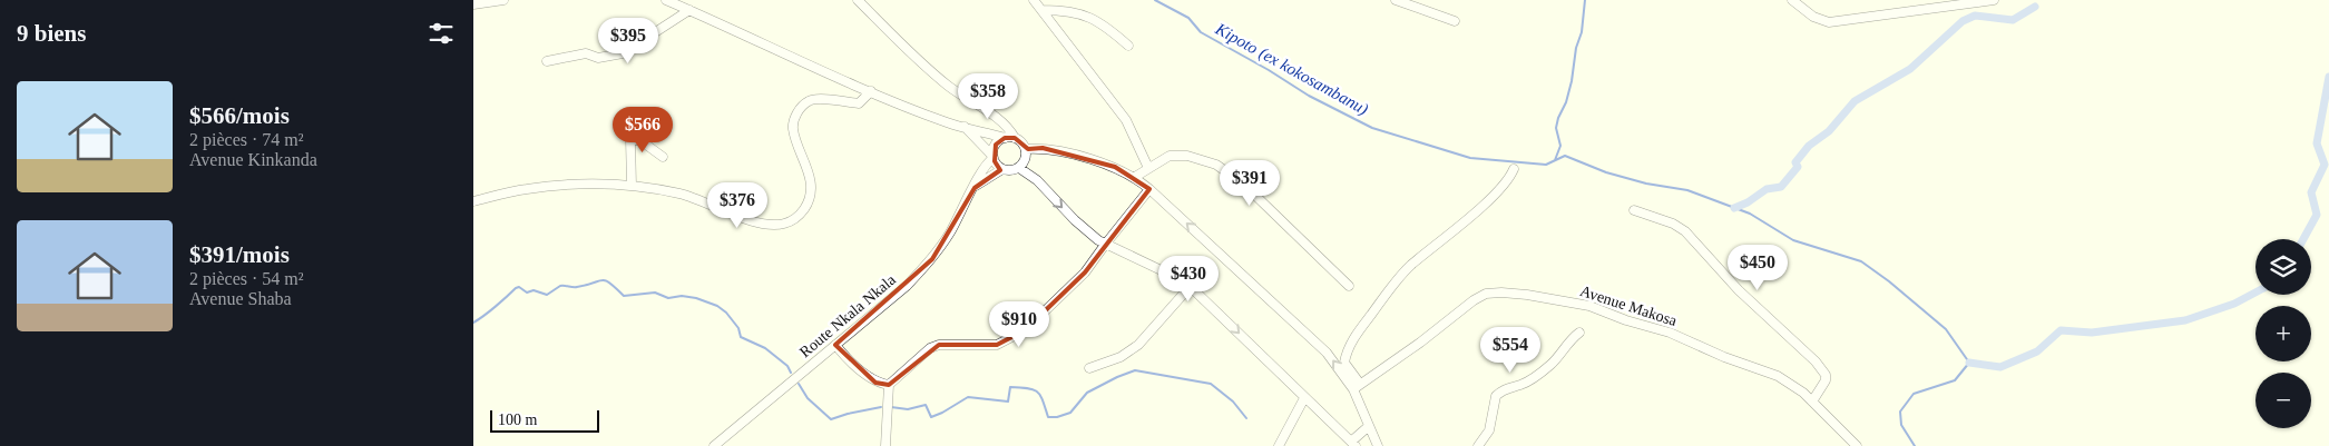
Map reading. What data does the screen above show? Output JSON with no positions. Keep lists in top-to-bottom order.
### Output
{
  "streets": {
    "street": ["Avenue Makosa", "Route Nkala Nkala"]
  },
  "water": ["Kipoto (ex kokosambanu)"],
  "scale_bar": "100 m",
  "page": {
    "heading": "9 biens",
    "price": [
      "$395",
      "$358",
      "$566",
      "$391",
      "$376",
      "$450",
      "$430",
      "$910",
      "$554"
    ],
    "list": [
      {
        "name": "$566/mois",
        "note": "2 pièces · 74 m² · Avenue Kinkanda"
      },
      {
        "name": "$391/mois",
        "note": "2 pièces · 54 m² · Avenue Shaba"
      }
    ],
    "map_buttons": ["+", "−"],
    "scale": "100 m"
  }
}
